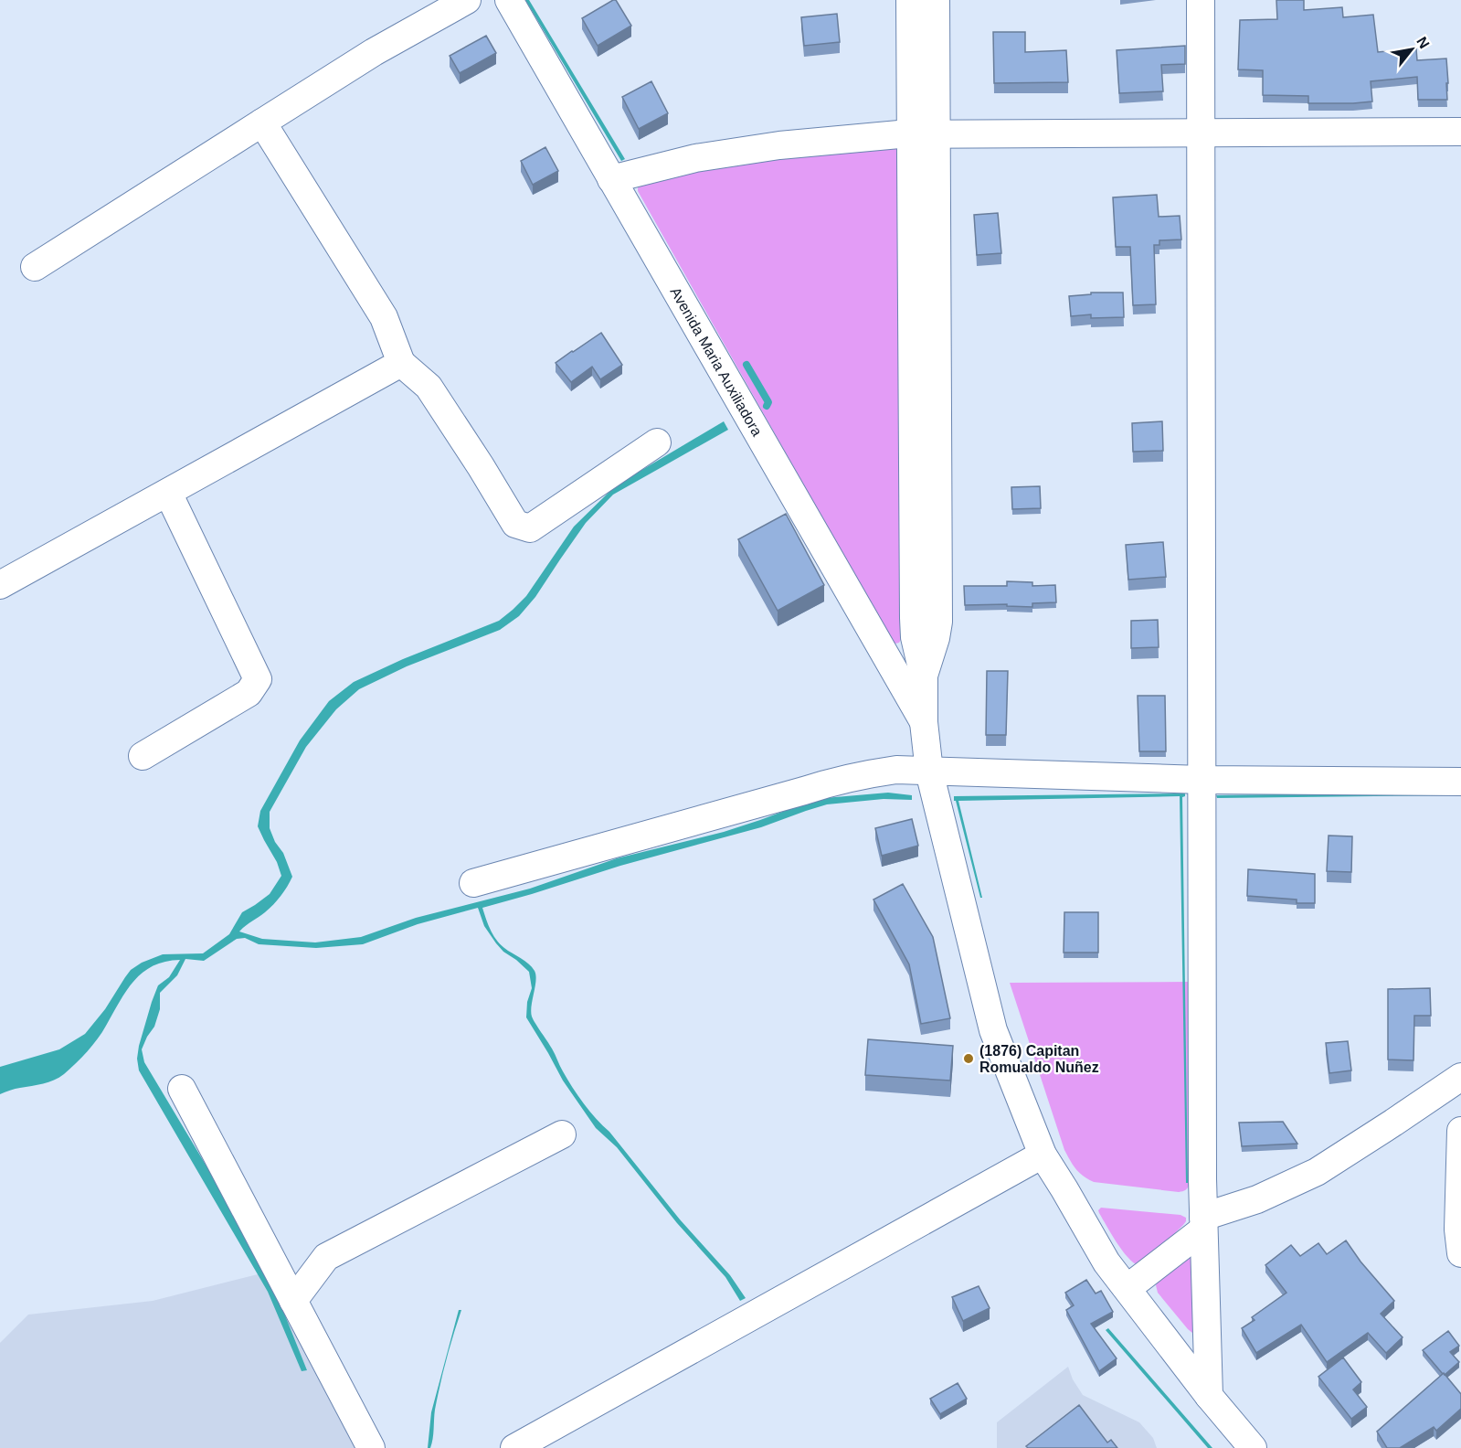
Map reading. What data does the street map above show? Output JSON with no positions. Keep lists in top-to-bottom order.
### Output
{
  "streets": {
    "street": ["Avenida Maria Auxiliadora"]
  },
  "places": ["(1876) Capitan Romualdo Nuñez"],
  "north": "top right"
}
